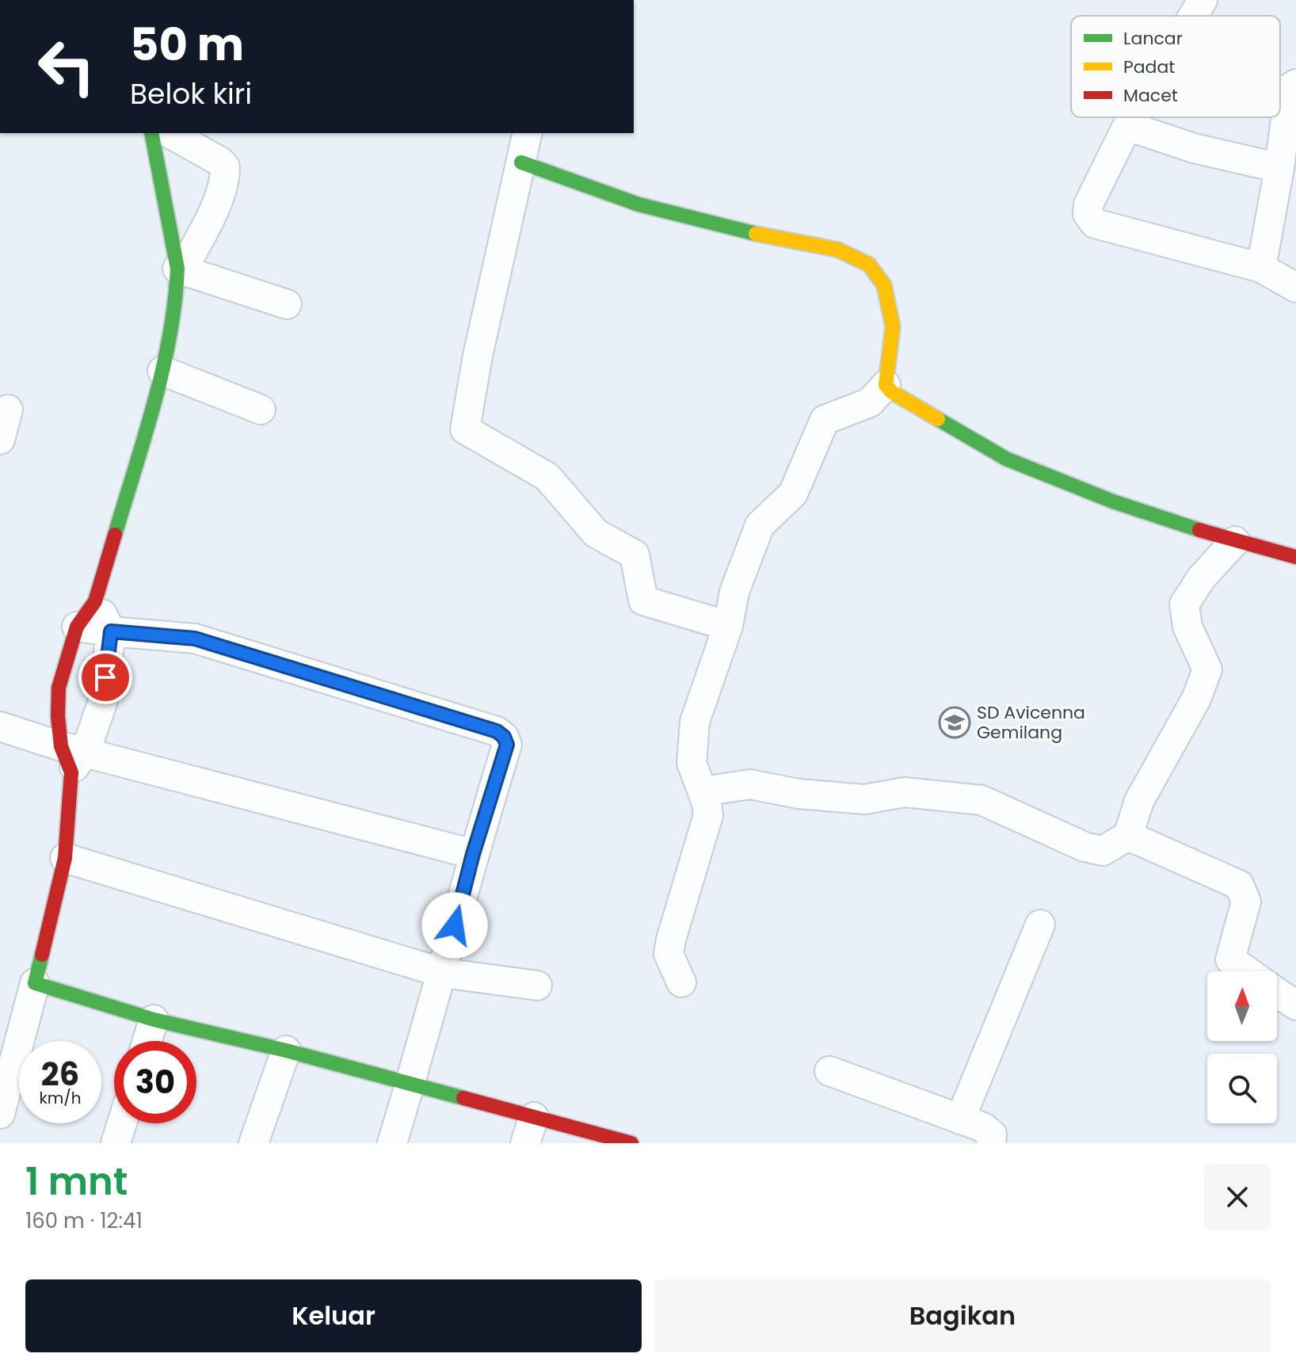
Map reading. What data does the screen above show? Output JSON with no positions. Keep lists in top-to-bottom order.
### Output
{
  "places": {
    "school or university": ["SD Avicenna Gemilang"]
  },
  "legend": ["Lancar", "Padat", "Macet"],
  "north": "top",
  "page": {
    "turn": ["50 m", "Belok kiri"],
    "speed": "26 km/h",
    "limit": "30",
    "heading": ["1 mnt", "160 m · 12:41"],
    "buttons": ["Keluar", "Bagikan"]
  }
}
